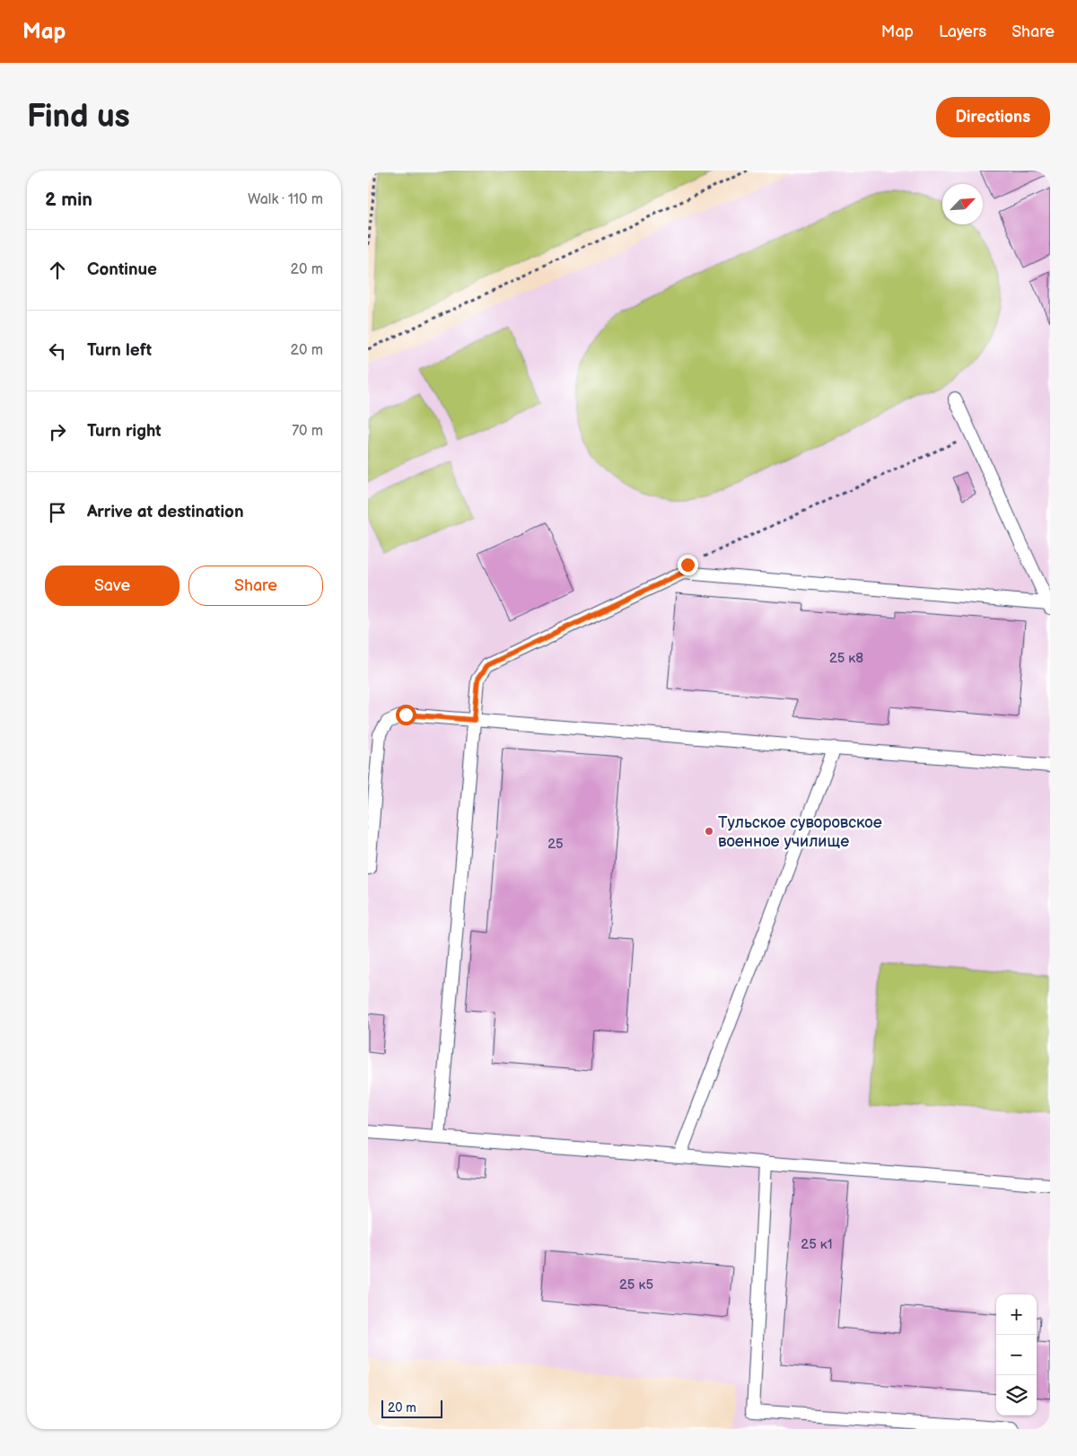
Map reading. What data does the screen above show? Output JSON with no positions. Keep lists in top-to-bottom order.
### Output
{
  "places": ["Тульское суворовское военное училище"],
  "house_numbers": [
    "25 к8",
    "25",
    "25 к1",
    "25 к5"
  ],
  "scale_bar": "20 m",
  "north": "top right",
  "page": {
    "header": "Map",
    "nav": ["Map", "Layers", "Share"],
    "buttons": [
      "Directions",
      ["Save", "Share"]
    ],
    "title": "Find us",
    "heading": ["2 min", "Walk · 110 m"],
    "list": [
      ["Continue", "20 m"],
      ["Turn left", "20 m"],
      ["Turn right", "70 m"],
      "Arrive at destination"
    ],
    "map_buttons": ["+", "−"],
    "scale": "20 m"
  }
}
